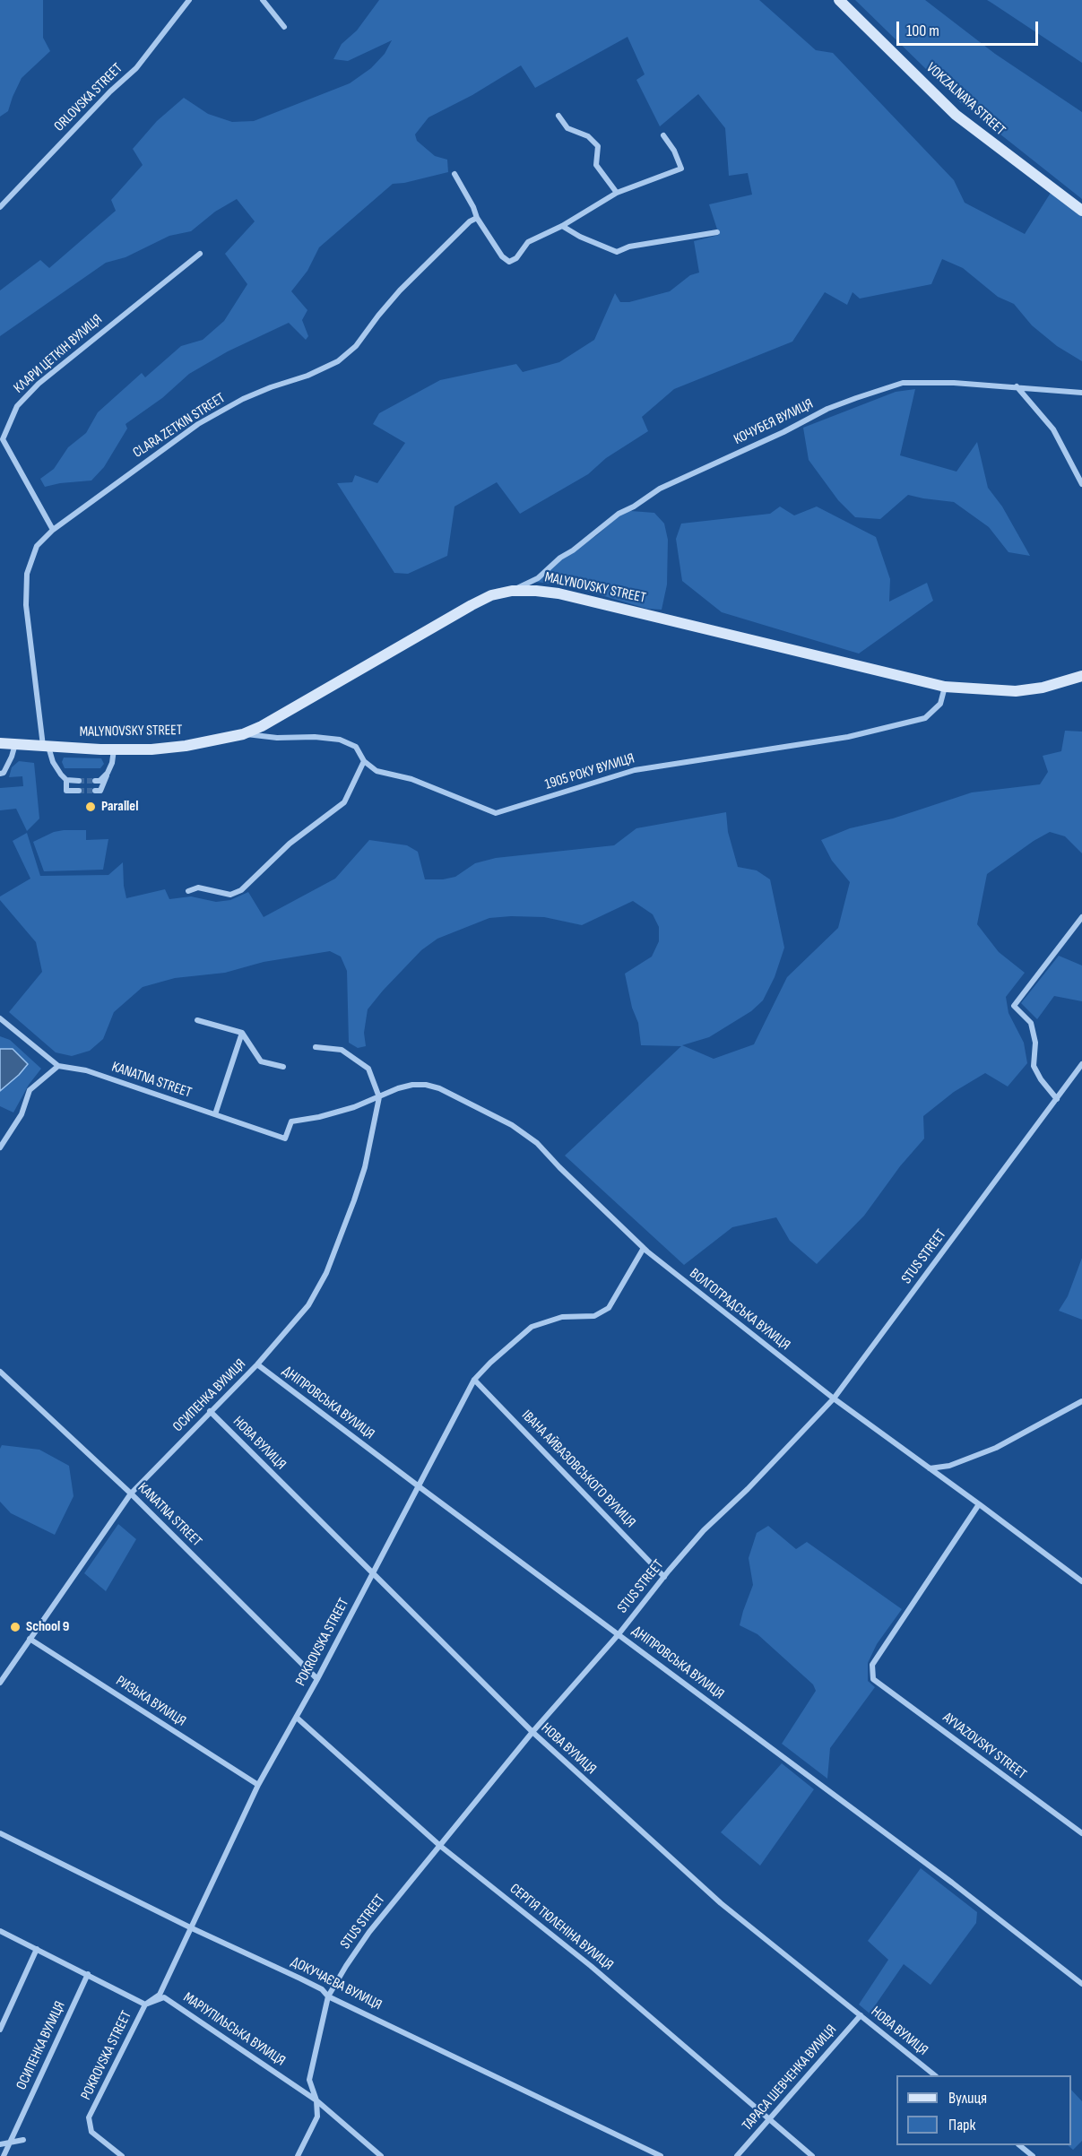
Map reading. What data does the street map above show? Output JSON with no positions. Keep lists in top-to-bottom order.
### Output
{
  "streets": {
    "main road": ["VOKZALNAYA STREET", "MALYNOVSKY STREET"],
    "street": [
      "ORLOVSKA STREET",
      "КЛАРИ ЦЕТКІН ВУЛИЦЯ",
      "КОЧУБЕЯ ВУЛИЦЯ",
      "CLARA ZETKIN STREET",
      "1905 РОКУ ВУЛИЦЯ",
      "KANATNA STREET",
      "STUS STREET",
      "ВОЛГОГРАДСЬКА ВУЛИЦЯ",
      "ОСИПЕНКА ВУЛИЦЯ",
      "ДНІПРОВСЬКА ВУЛИЦЯ",
      "НОВА ВУЛИЦЯ",
      "ІВАНА АЙВАЗОВСЬКОГО ВУЛИЦЯ",
      "POKROVSKA STREET",
      "РИЗЬКА ВУЛИЦЯ",
      "AYVAZOVSKY STREET",
      "СЕРГІЯ ТЮЛЕНІНА ВУЛИЦЯ",
      "ДОКУЧАЄВА ВУЛИЦЯ",
      "МАРІУПІЛЬСЬКА ВУЛИЦЯ",
      "ТАРАСА ШЕВЧЕНКА ВУЛИЦЯ"
    ]
  },
  "crossings": [
    ["КЛАРИ ЦЕТКІН ВУЛИЦЯ", "CLARA ZETKIN STREET"],
    ["КОЧУБЕЯ ВУЛИЦЯ", "MALYNOVSKY STREET"],
    ["CLARA ZETKIN STREET", "MALYNOVSKY STREET"],
    ["MALYNOVSKY STREET", "1905 РОКУ ВУЛИЦЯ"],
    ["KANATNA STREET", "ВОЛГОГРАДСЬКА ВУЛИЦЯ"],
    ["KANATNA STREET", "ОСИПЕНКА ВУЛИЦЯ"],
    ["KANATNA STREET", "POKROVSKA STREET"],
    ["STUS STREET", "ВОЛГОГРАДСЬКА ВУЛИЦЯ"],
    ["STUS STREET", "ДНІПРОВСЬКА ВУЛИЦЯ"],
    ["STUS STREET", "НОВА ВУЛИЦЯ"],
    ["STUS STREET", "ІВАНА АЙВАЗОВСЬКОГО ВУЛИЦЯ"],
    ["STUS STREET", "СЕРГІЯ ТЮЛЕНІНА ВУЛИЦЯ"],
    ["STUS STREET", "ДОКУЧАЄВА ВУЛИЦЯ"],
    ["STUS STREET", "МАРІУПІЛЬСЬКА ВУЛИЦЯ"],
    ["ВОЛГОГРАДСЬКА ВУЛИЦЯ", "ОСИПЕНКА ВУЛИЦЯ"],
    ["ВОЛГОГРАДСЬКА ВУЛИЦЯ", "POKROVSKA STREET"],
    ["ВОЛГОГРАДСЬКА ВУЛИЦЯ", "AYVAZOVSKY STREET"],
    ["ОСИПЕНКА ВУЛИЦЯ", "ДНІПРОВСЬКА ВУЛИЦЯ"],
    ["ОСИПЕНКА ВУЛИЦЯ", "НОВА ВУЛИЦЯ"],
    ["ОСИПЕНКА ВУЛИЦЯ", "РИЗЬКА ВУЛИЦЯ"],
    ["ДНІПРОВСЬКА ВУЛИЦЯ", "POKROVSKA STREET"],
    ["НОВА ВУЛИЦЯ", "POKROVSKA STREET"],
    ["НОВА ВУЛИЦЯ", "ТАРАСА ШЕВЧЕНКА ВУЛИЦЯ"],
    ["ІВАНА АЙВАЗОВСЬКОГО ВУЛИЦЯ", "POKROVSKA STREET"],
    ["POKROVSKA STREET", "РИЗЬКА ВУЛИЦЯ"],
    ["POKROVSKA STREET", "СЕРГІЯ ТЮЛЕНІНА ВУЛИЦЯ"],
    ["POKROVSKA STREET", "ДОКУЧАЄВА ВУЛИЦЯ"],
    ["POKROVSKA STREET", "МАРІУПІЛЬСЬКА ВУЛИЦЯ"],
    ["СЕРГІЯ ТЮЛЕНІНА ВУЛИЦЯ", "ТАРАСА ШЕВЧЕНКА ВУЛИЦЯ"]
  ],
  "places": ["Parallel", "School 9"],
  "legend": ["Вулиця", "Парк"],
  "scale_bar": "100 m"
}
